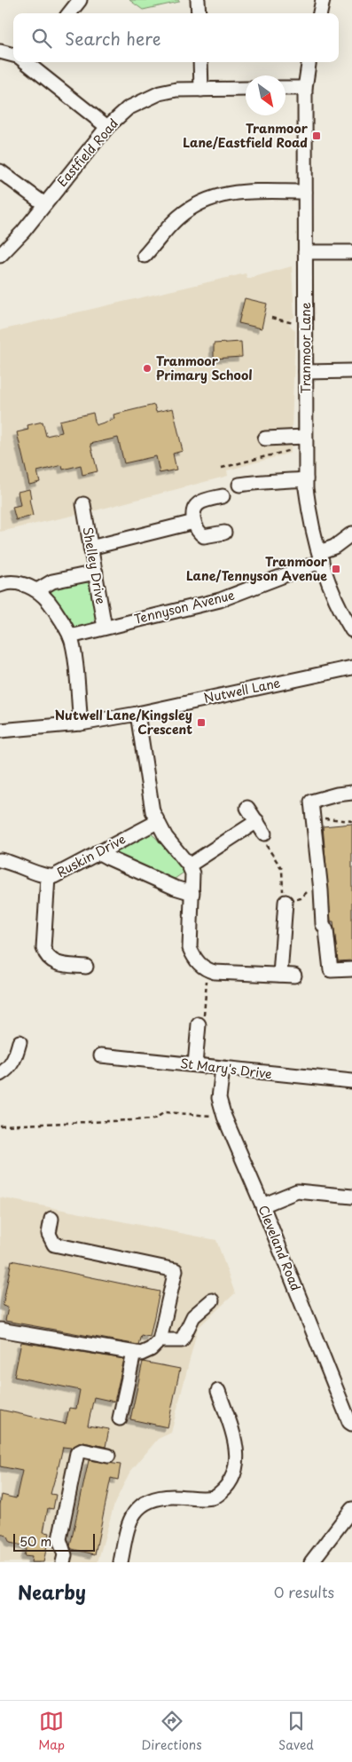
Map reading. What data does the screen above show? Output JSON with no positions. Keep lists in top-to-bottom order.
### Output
{
  "streets": {
    "street": [
      "Eastfield Road",
      "Tranmoor Lane",
      "Shelley Drive",
      "Tennyson Avenue",
      "Nutwell Lane",
      "Ruskin Drive",
      "St Mary's Drive",
      "Cleveland Road"
    ]
  },
  "crossings": [
    ["Tranmoor Lane", "Tennyson Avenue"],
    ["Shelley Drive", "Tennyson Avenue"],
    ["St Mary's Drive", "Cleveland Road"]
  ],
  "places": {
    "transit": ["Tranmoor Lane/Eastfield Road", "Tranmoor Lane/Tennyson Avenue", "Nutwell Lane/Kingsley Crescent"],
    "other": ["Tranmoor Primary School"]
  },
  "scale_bar": "50 m",
  "north": "bottom right",
  "page": {
    "search": "Search here",
    "scale": "50 m",
    "heading": ["Nearby", "0 results"],
    "nav": ["Map", "Directions", "Saved"]
  }
}
